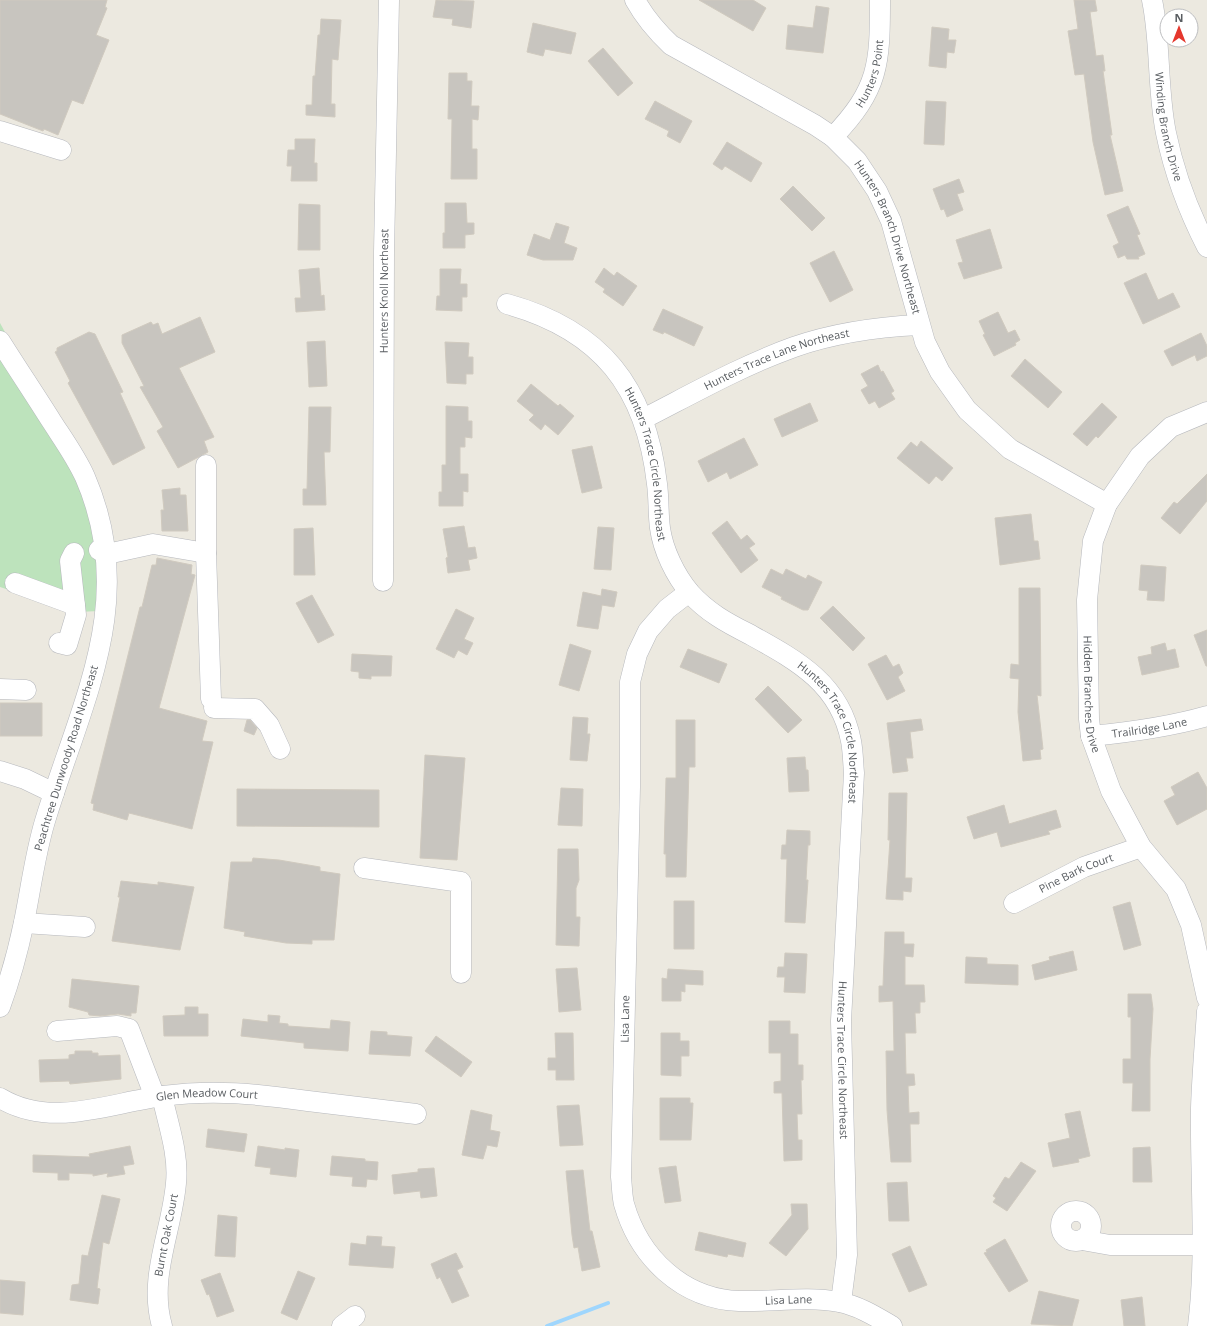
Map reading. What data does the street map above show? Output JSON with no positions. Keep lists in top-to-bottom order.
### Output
{
  "streets": {
    "street": [
      "Hunters Point",
      "Winding Branch Drive",
      "Hunters Branch Drive Northeast",
      "Hunters Knoll Northeast",
      "Hunters Trace Lane Northeast",
      "Hunters Trace Circle Northeast",
      "Hidden Branches Drive",
      "Trailridge Lane",
      "Peachtree Dunwoody Road Northeast",
      "Pine Bark Court",
      "Lisa Lane",
      "Glen Meadow Court",
      "Burnt Oak Court"
    ]
  },
  "crossings": [
    ["Hunters Point", "Hunters Branch Drive Northeast"],
    ["Hunters Branch Drive Northeast", "Hunters Trace Lane Northeast"],
    ["Hunters Branch Drive Northeast", "Hidden Branches Drive"],
    ["Hunters Trace Lane Northeast", "Hunters Trace Circle Northeast"],
    ["Hunters Trace Circle Northeast", "Lisa Lane"],
    ["Hidden Branches Drive", "Trailridge Lane"],
    ["Hidden Branches Drive", "Pine Bark Court"],
    ["Glen Meadow Court", "Burnt Oak Court"]
  ],
  "north": "top"
}
